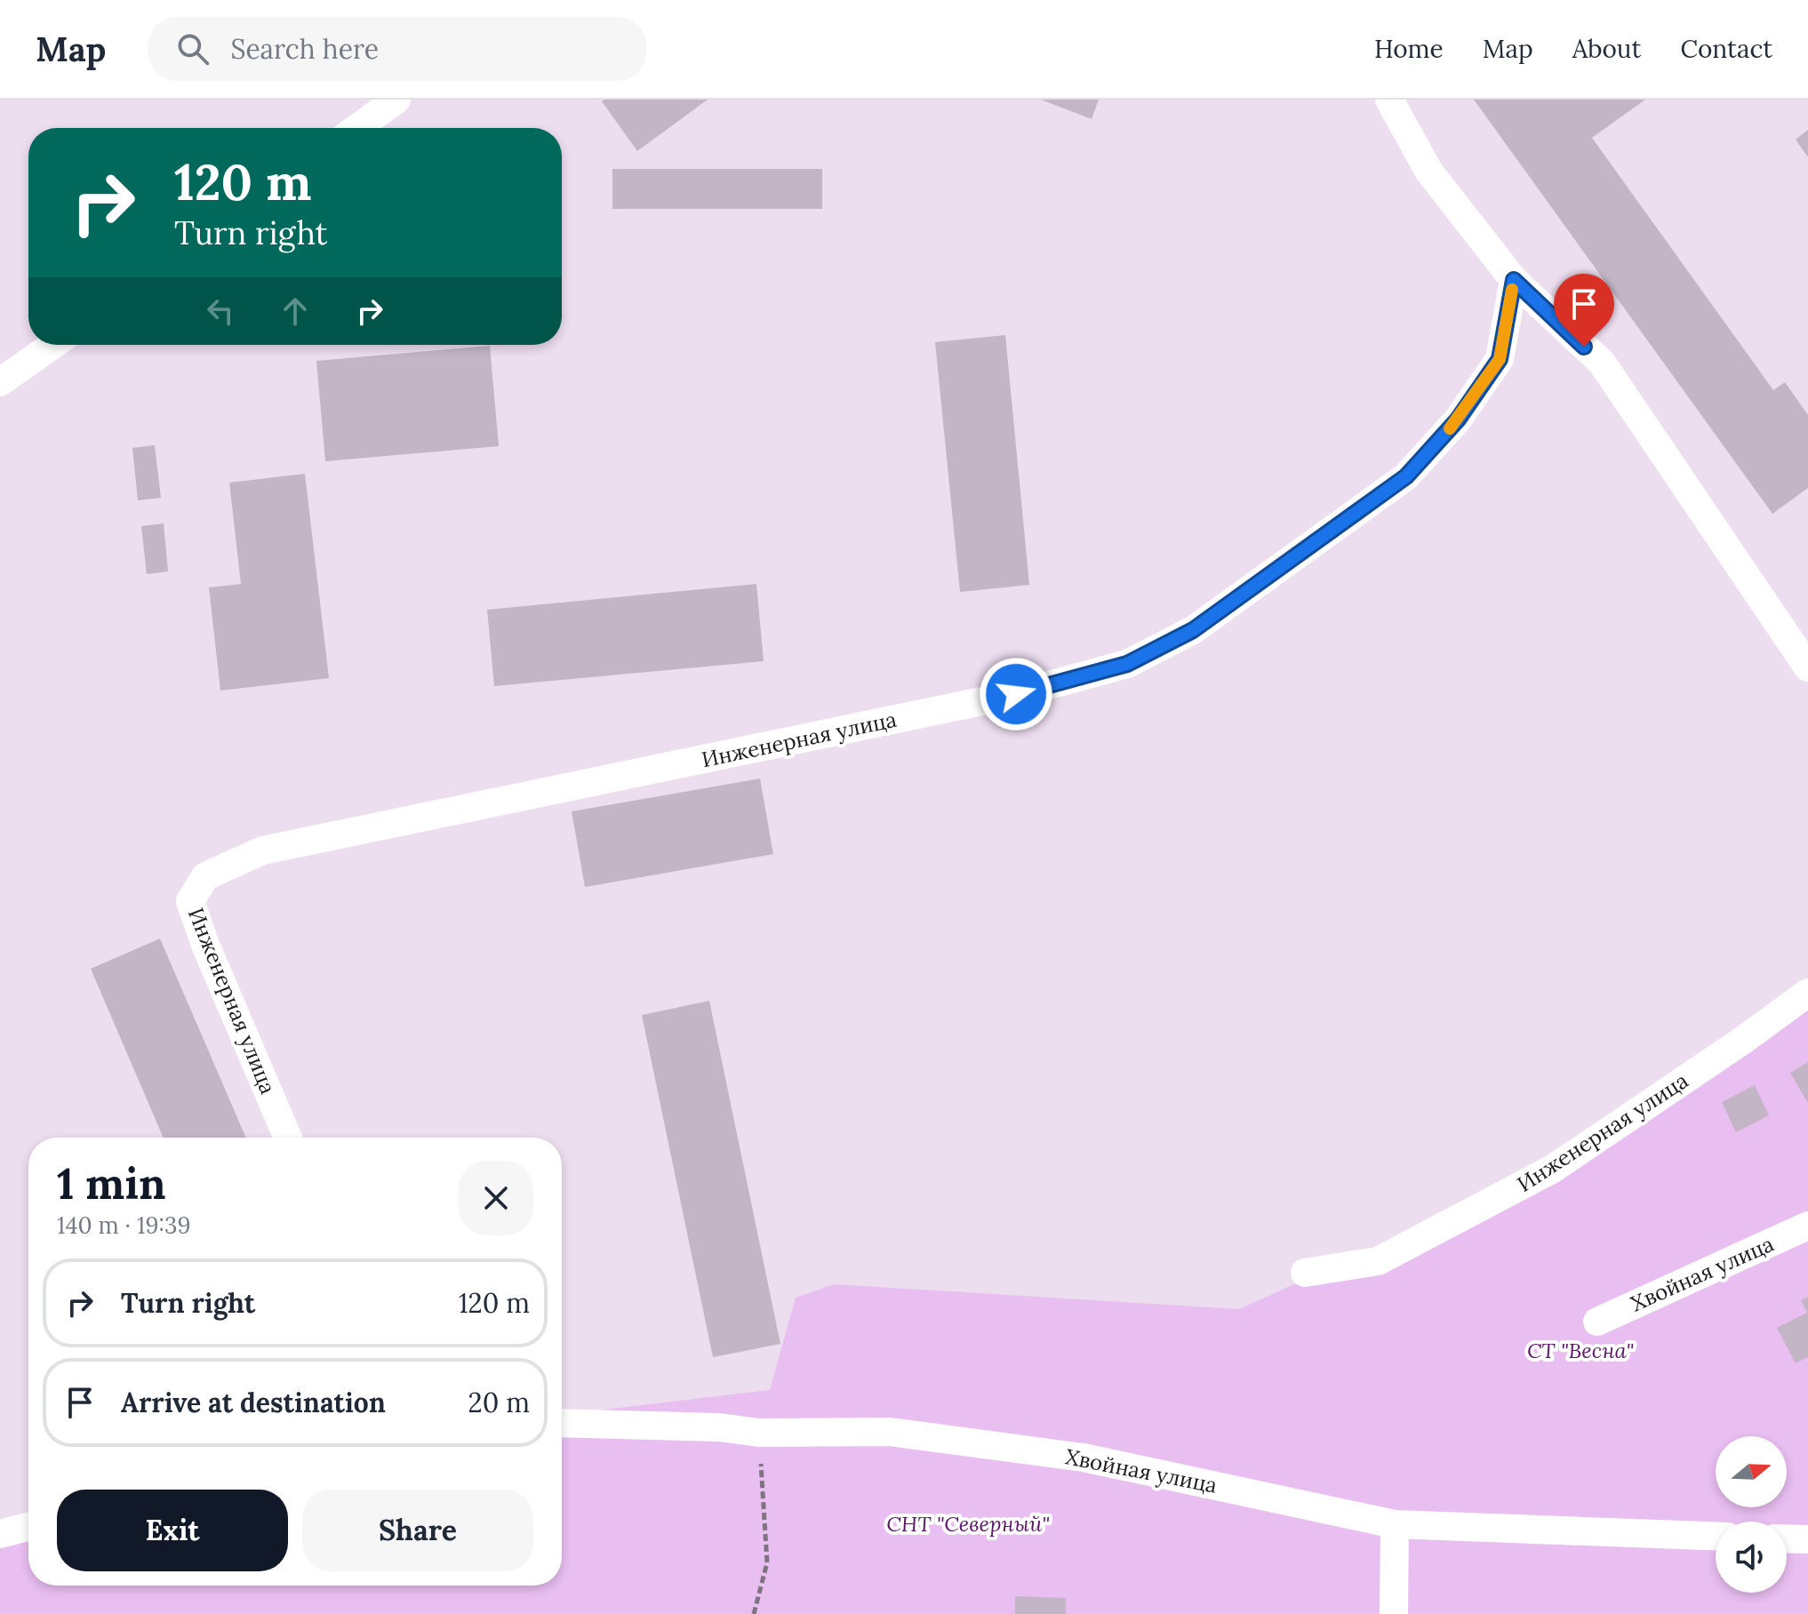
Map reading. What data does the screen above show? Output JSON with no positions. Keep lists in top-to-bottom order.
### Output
{
  "streets": {
    "street": ["Инженерная улица", "Хвойная улица"]
  },
  "parks": ["СТ \"Весна\"", "СНТ \"Северный\""],
  "north": "right",
  "page": {
    "header": "Map",
    "search": "Search here",
    "nav": [
      "Home",
      "Map",
      "About",
      "Contact"
    ],
    "turn": ["120 m", "Turn right"],
    "heading": ["1 min", "140 m · 19:39"],
    "list": [
      {
        "name": "Turn right",
        "value": "120 m"
      },
      {
        "name": "Arrive at destination",
        "value": "20 m"
      }
    ],
    "buttons": ["Exit", "Share"]
  }
}
